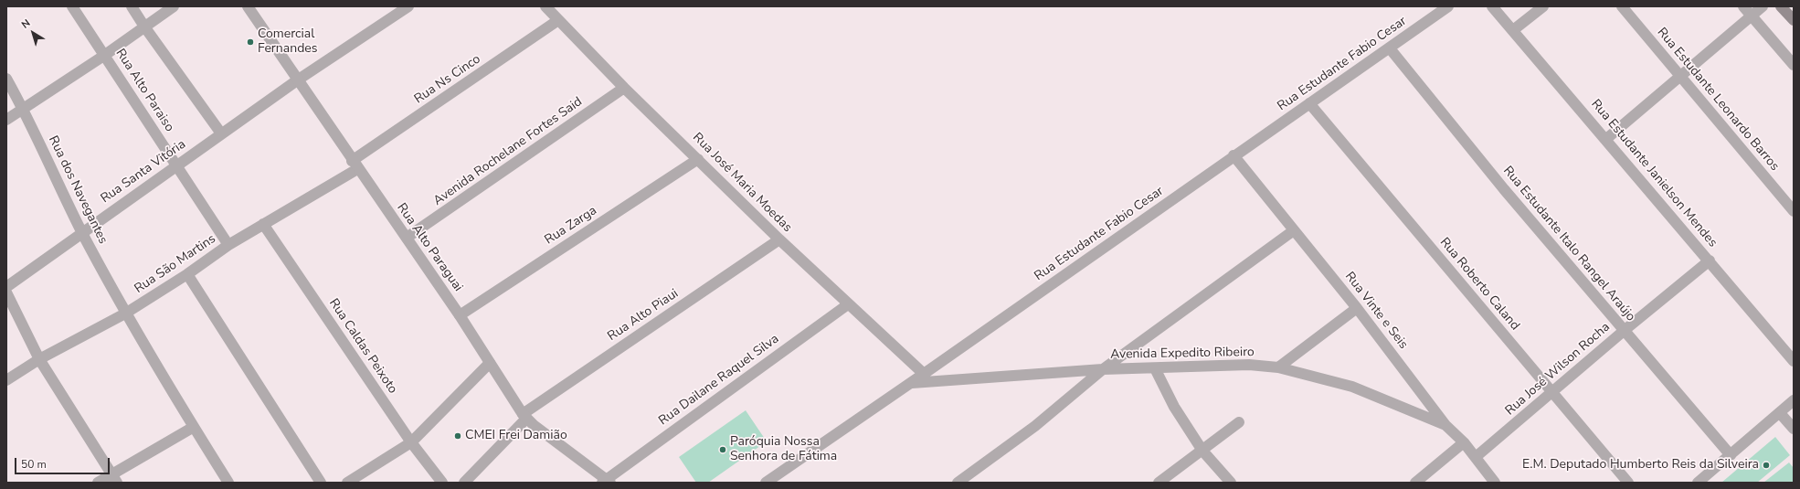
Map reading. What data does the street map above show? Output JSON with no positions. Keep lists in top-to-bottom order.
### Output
{
  "streets": {
    "street": [
      "Rua Estudante Fabio Cesar",
      "Rua Ns Cinco",
      "Rua Alto Paraiso",
      "Rua Estudante Leonardo Barros",
      "Avenida Rochelane Fortes Said",
      "Rua Santa Vitória",
      "Rua Estudante Janielson Mendes",
      "Rua José Maria Moedas",
      "Rua dos Navegantes",
      "Rua Zarga",
      "Rua Estudante Italo Rangel Araújo",
      "Rua Alto Paraguai",
      "Rua São Martins",
      "Rua Roberto Caland",
      "Rua Vinte e Seis",
      "Rua Alto Piaui",
      "Rua Caldas Peixoto",
      "Avenida Expedito Ribeiro",
      "Rua José Wilson Rocha",
      "Rua Dailane Raquel Silva"
    ]
  },
  "crossings": [
    ["Rua Estudante Fabio Cesar", "Rua José Maria Moedas"],
    ["Rua Estudante Fabio Cesar", "Rua Estudante Italo Rangel Araújo"],
    ["Rua Estudante Fabio Cesar", "Rua Roberto Caland"],
    ["Rua Estudante Fabio Cesar", "Rua Vinte e Seis"],
    ["Rua Estudante Fabio Cesar", "Avenida Expedito Ribeiro"],
    ["Rua Ns Cinco", "Rua José Maria Moedas"],
    ["Rua Ns Cinco", "Rua Alto Paraguai"],
    ["Rua Ns Cinco", "Rua São Martins"],
    ["Rua Alto Paraiso", "Rua Santa Vitória"],
    ["Rua Alto Paraiso", "Rua São Martins"],
    ["Avenida Rochelane Fortes Said", "Rua José Maria Moedas"],
    ["Avenida Rochelane Fortes Said", "Rua Alto Paraguai"],
    ["Rua Santa Vitória", "Rua dos Navegantes"],
    ["Rua Santa Vitória", "Rua Alto Paraguai"],
    ["Rua Estudante Janielson Mendes", "Rua José Wilson Rocha"],
    ["Rua José Maria Moedas", "Rua Zarga"],
    ["Rua José Maria Moedas", "Rua Alto Piaui"],
    ["Rua José Maria Moedas", "Rua Dailane Raquel Silva"],
    ["Rua dos Navegantes", "Rua São Martins"],
    ["Rua Zarga", "Rua Alto Paraguai"],
    ["Rua Estudante Italo Rangel Araújo", "Rua José Wilson Rocha"],
    ["Rua Alto Paraguai", "Rua São Martins"],
    ["Rua Alto Paraguai", "Rua Alto Piaui"],
    ["Rua Alto Paraguai", "Rua Dailane Raquel Silva"],
    ["Rua São Martins", "Rua Caldas Peixoto"],
    ["Rua Roberto Caland", "Rua José Wilson Rocha"],
    ["Rua Vinte e Seis", "Avenida Expedito Ribeiro"],
    ["Rua Vinte e Seis", "Rua José Wilson Rocha"]
  ],
  "places": [
    "Comercial Fernandes",
    "CMEI Frei Damião",
    "Paróquia Nossa Senhora de Fátima",
    "E.M. Deputado Humberto Reis da Silveira"
  ],
  "scale_bar": "50 m",
  "north": "top left"
}
